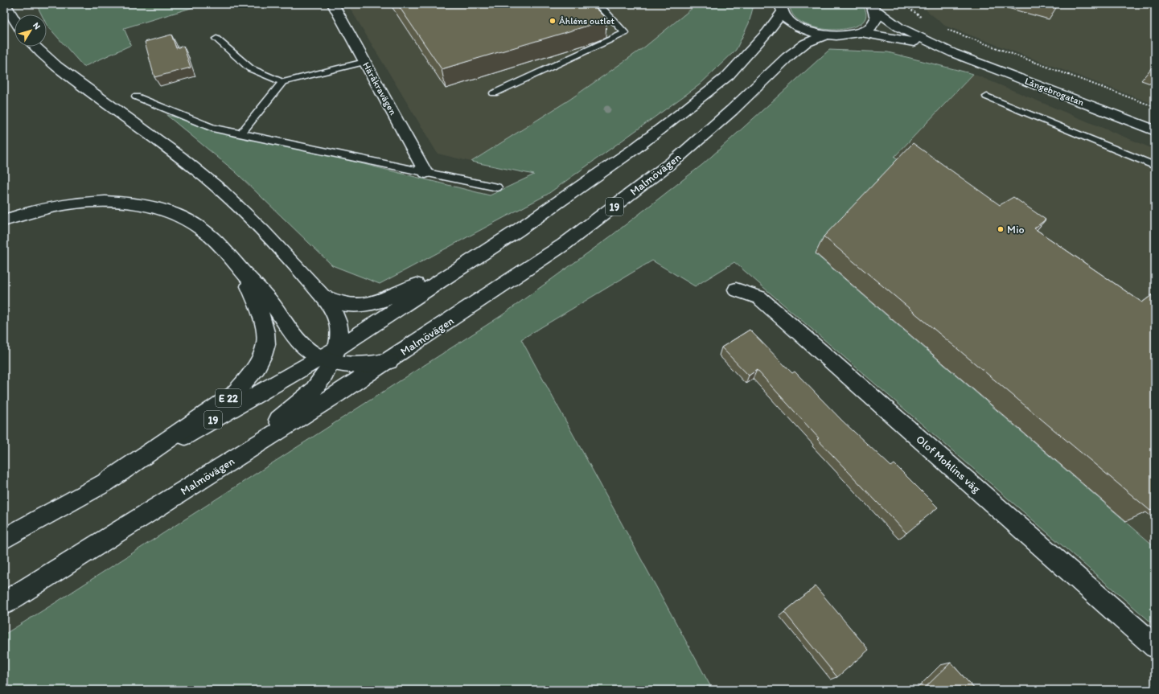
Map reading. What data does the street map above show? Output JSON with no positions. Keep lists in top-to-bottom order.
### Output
{
  "streets": {
    "main road": [
      "Häråkravägen",
      "Långebrogatan",
      "Malmövägen",
      "19",
      "E 22",
      "Olof Mohlins väg"
    ]
  },
  "crossings": [
    ["19", "E 22"]
  ],
  "places": ["Åhléns outlet", "Mio"],
  "north": "top right"
}
